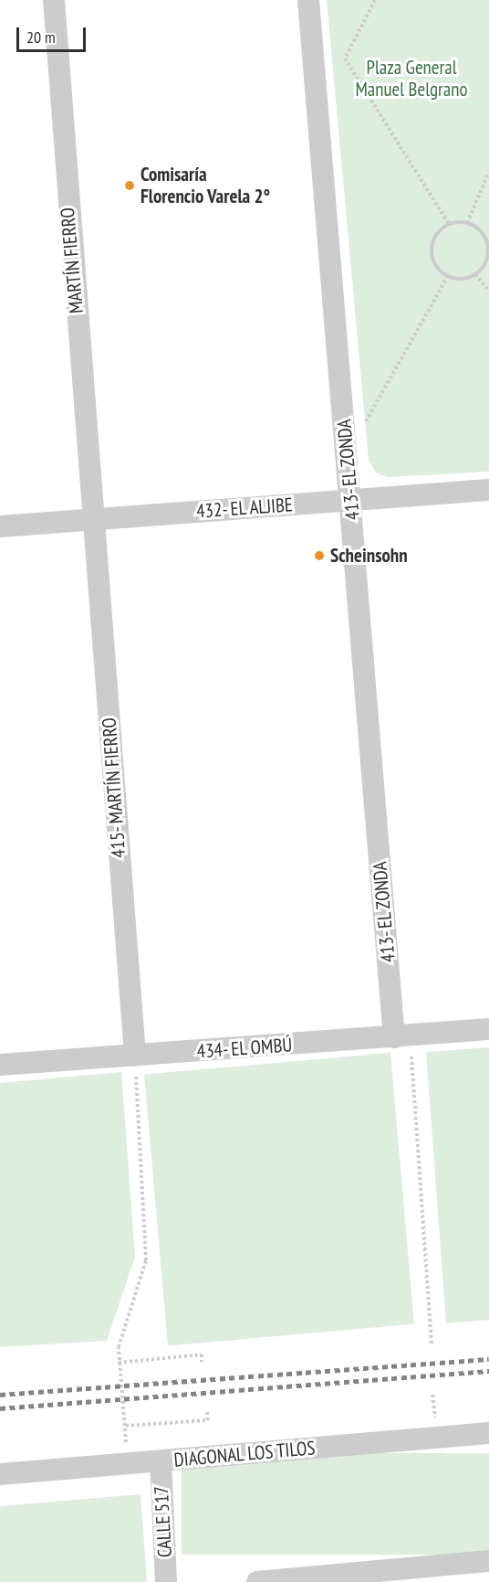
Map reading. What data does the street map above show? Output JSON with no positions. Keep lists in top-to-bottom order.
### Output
{
  "streets": {
    "street": [
      "MARTÍN FIERRO",
      "413- EL ZONDA",
      "432- EL ALJIBE",
      "415- MARTÍN FIERRO",
      "434- EL OMBÚ",
      "DIAGONAL LOS TILOS",
      "CALLE 517"
    ]
  },
  "crossings": [
    ["MARTÍN FIERRO", "432- EL ALJIBE"],
    ["MARTÍN FIERRO", "415- MARTÍN FIERRO"],
    ["413- EL ZONDA", "432- EL ALJIBE"],
    ["413- EL ZONDA", "434- EL OMBÚ"],
    ["432- EL ALJIBE", "415- MARTÍN FIERRO"],
    ["415- MARTÍN FIERRO", "434- EL OMBÚ"],
    ["DIAGONAL LOS TILOS", "CALLE 517"]
  ],
  "parks": ["Plaza General Manuel Belgrano"],
  "places": ["Comisaría Florencio Varela 2°", "Scheinsohn"],
  "scale_bar": "20 m"
}
